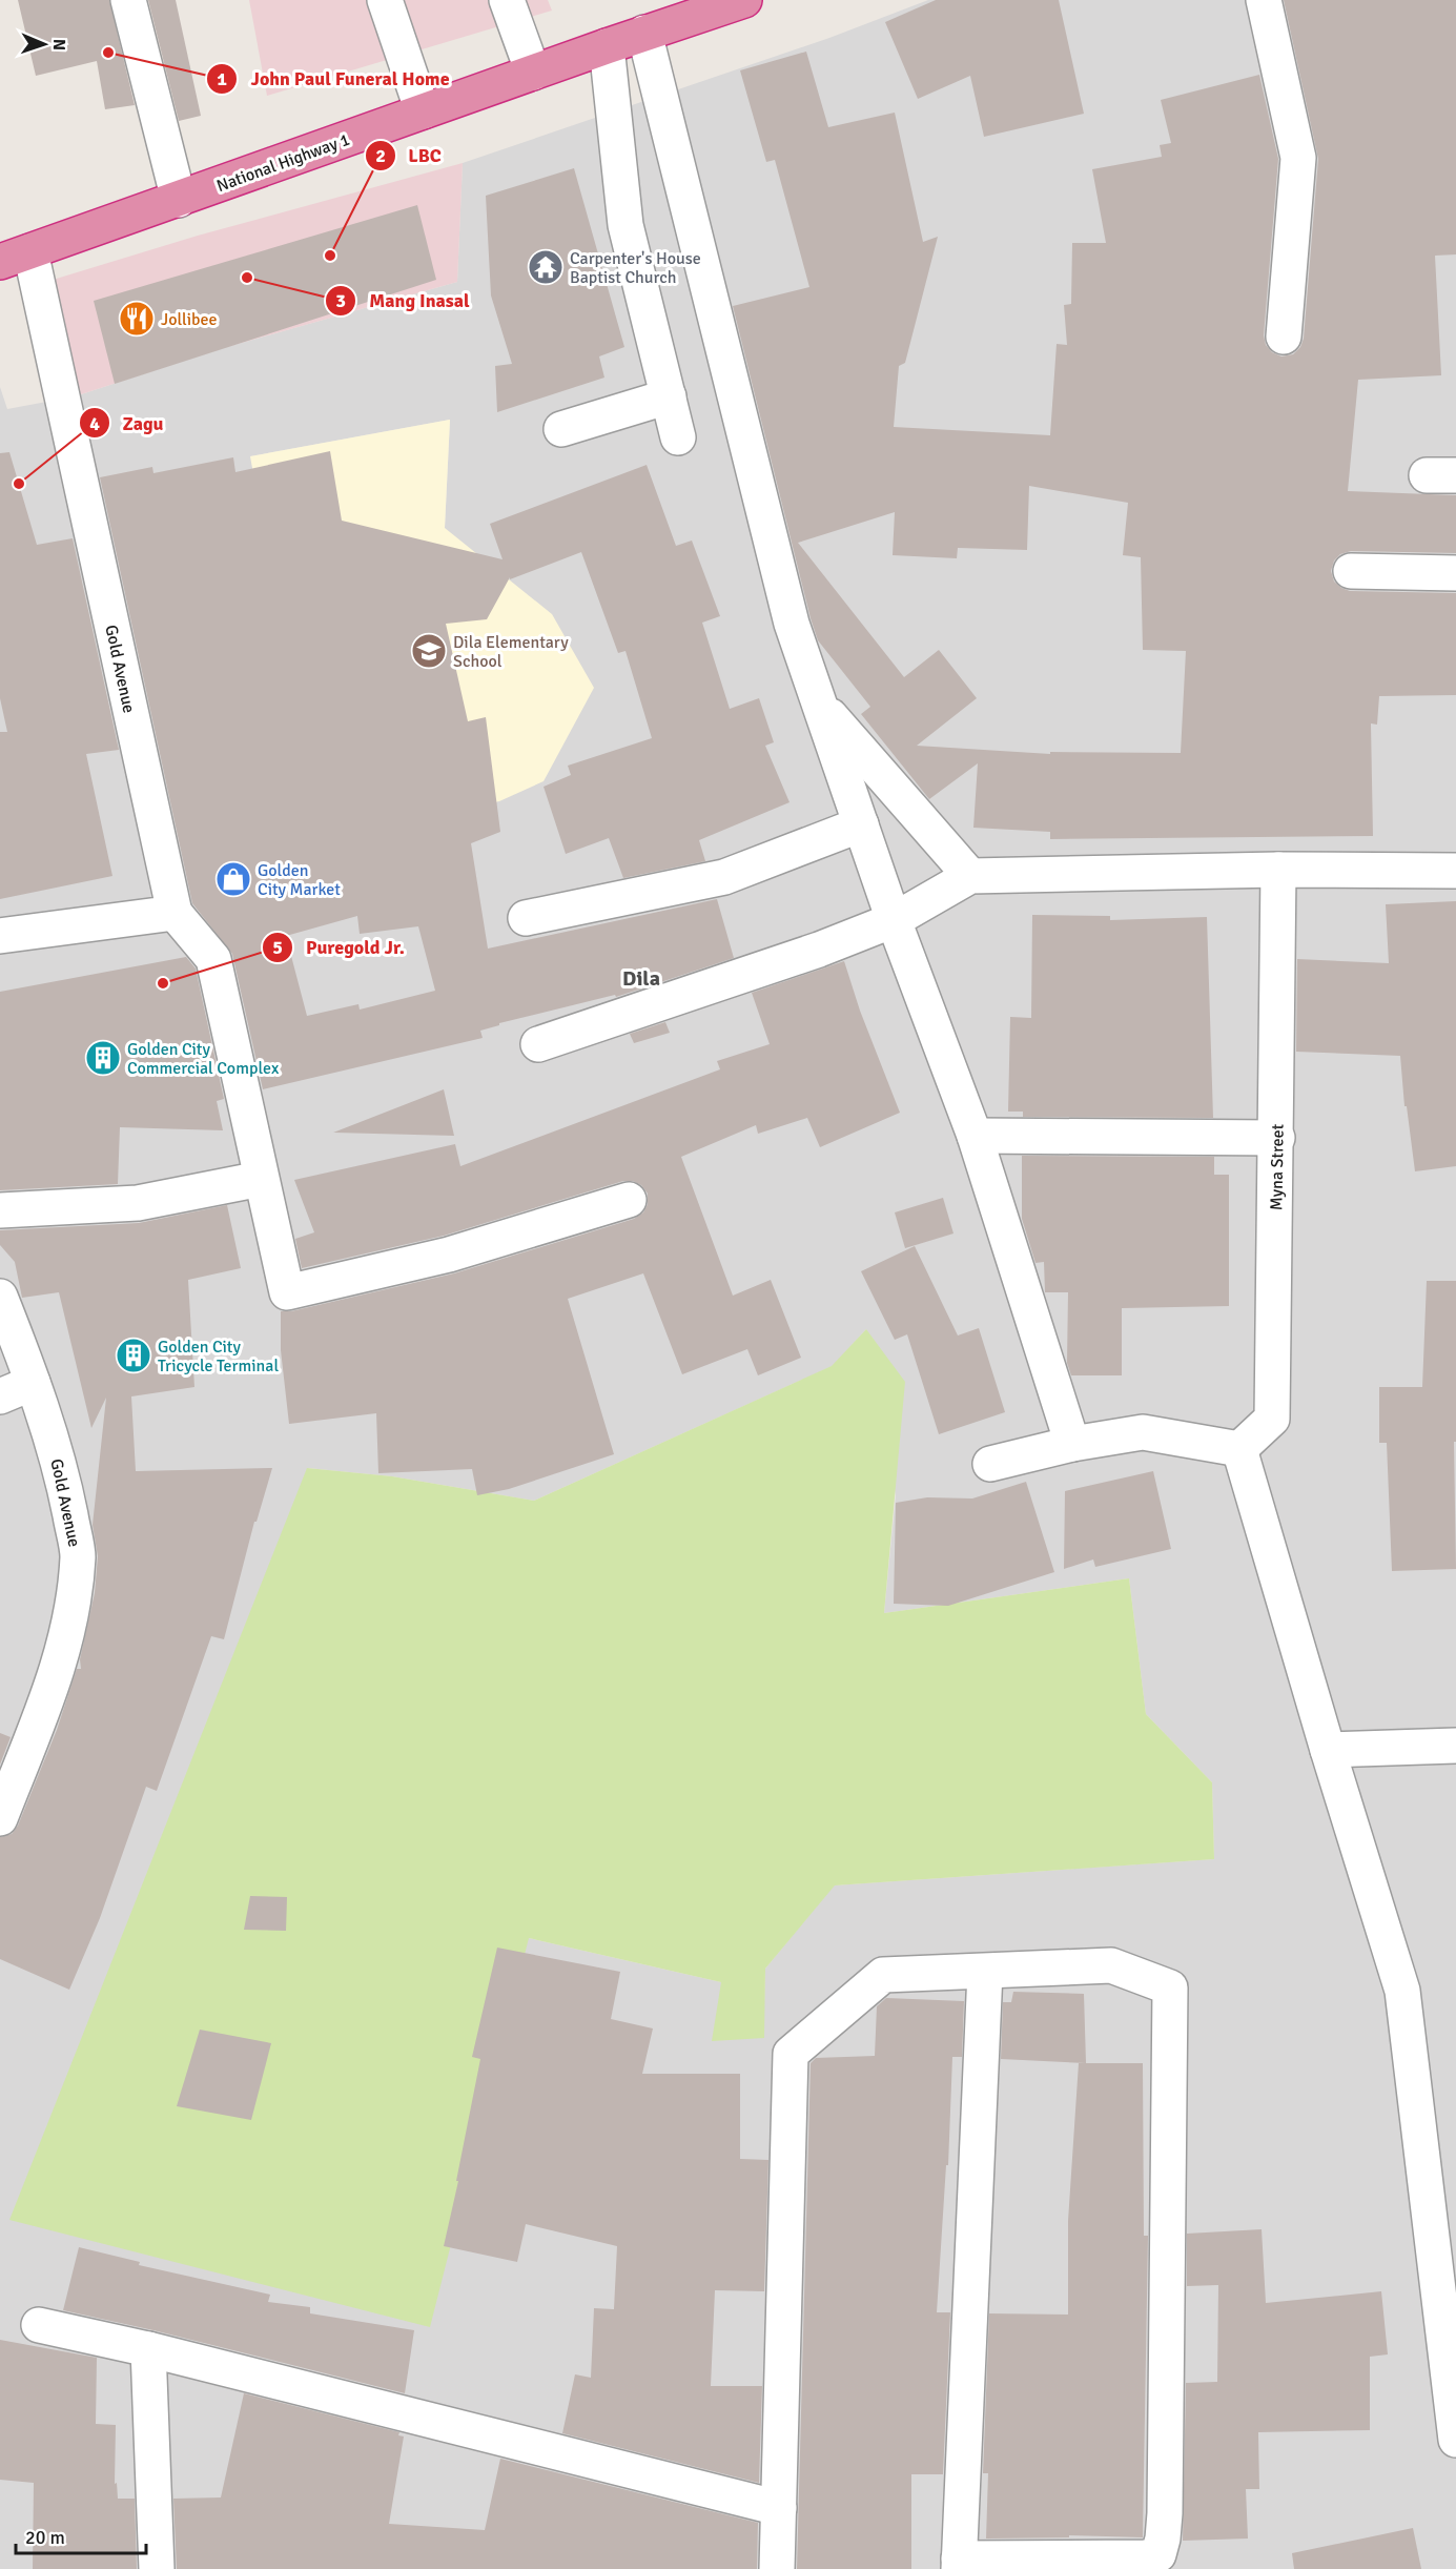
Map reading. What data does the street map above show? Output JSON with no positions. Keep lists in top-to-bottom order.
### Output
{
  "streets": {
    "highway": ["National Highway 1"],
    "street": ["Gold Avenue", "Myna Street"]
  },
  "crossings": [
    ["National Highway 1", "Gold Avenue"]
  ],
  "districts": ["Dila"],
  "places": {
    "other": [
      "John Paul Funeral Home",
      "LBC",
      "Mang Inasal",
      "Zagu",
      "Puregold Jr."
    ],
    "temple": ["Carpenter's House Baptist Church"],
    "restaurant": ["Jollibee"],
    "school or university": ["Dila Elementary School"],
    "shop": ["Golden City Market"],
    "building": ["Golden City Commercial Complex", "Golden City Tricycle Terminal"]
  },
  "scale_bar": "20 m",
  "north": "right"
}
